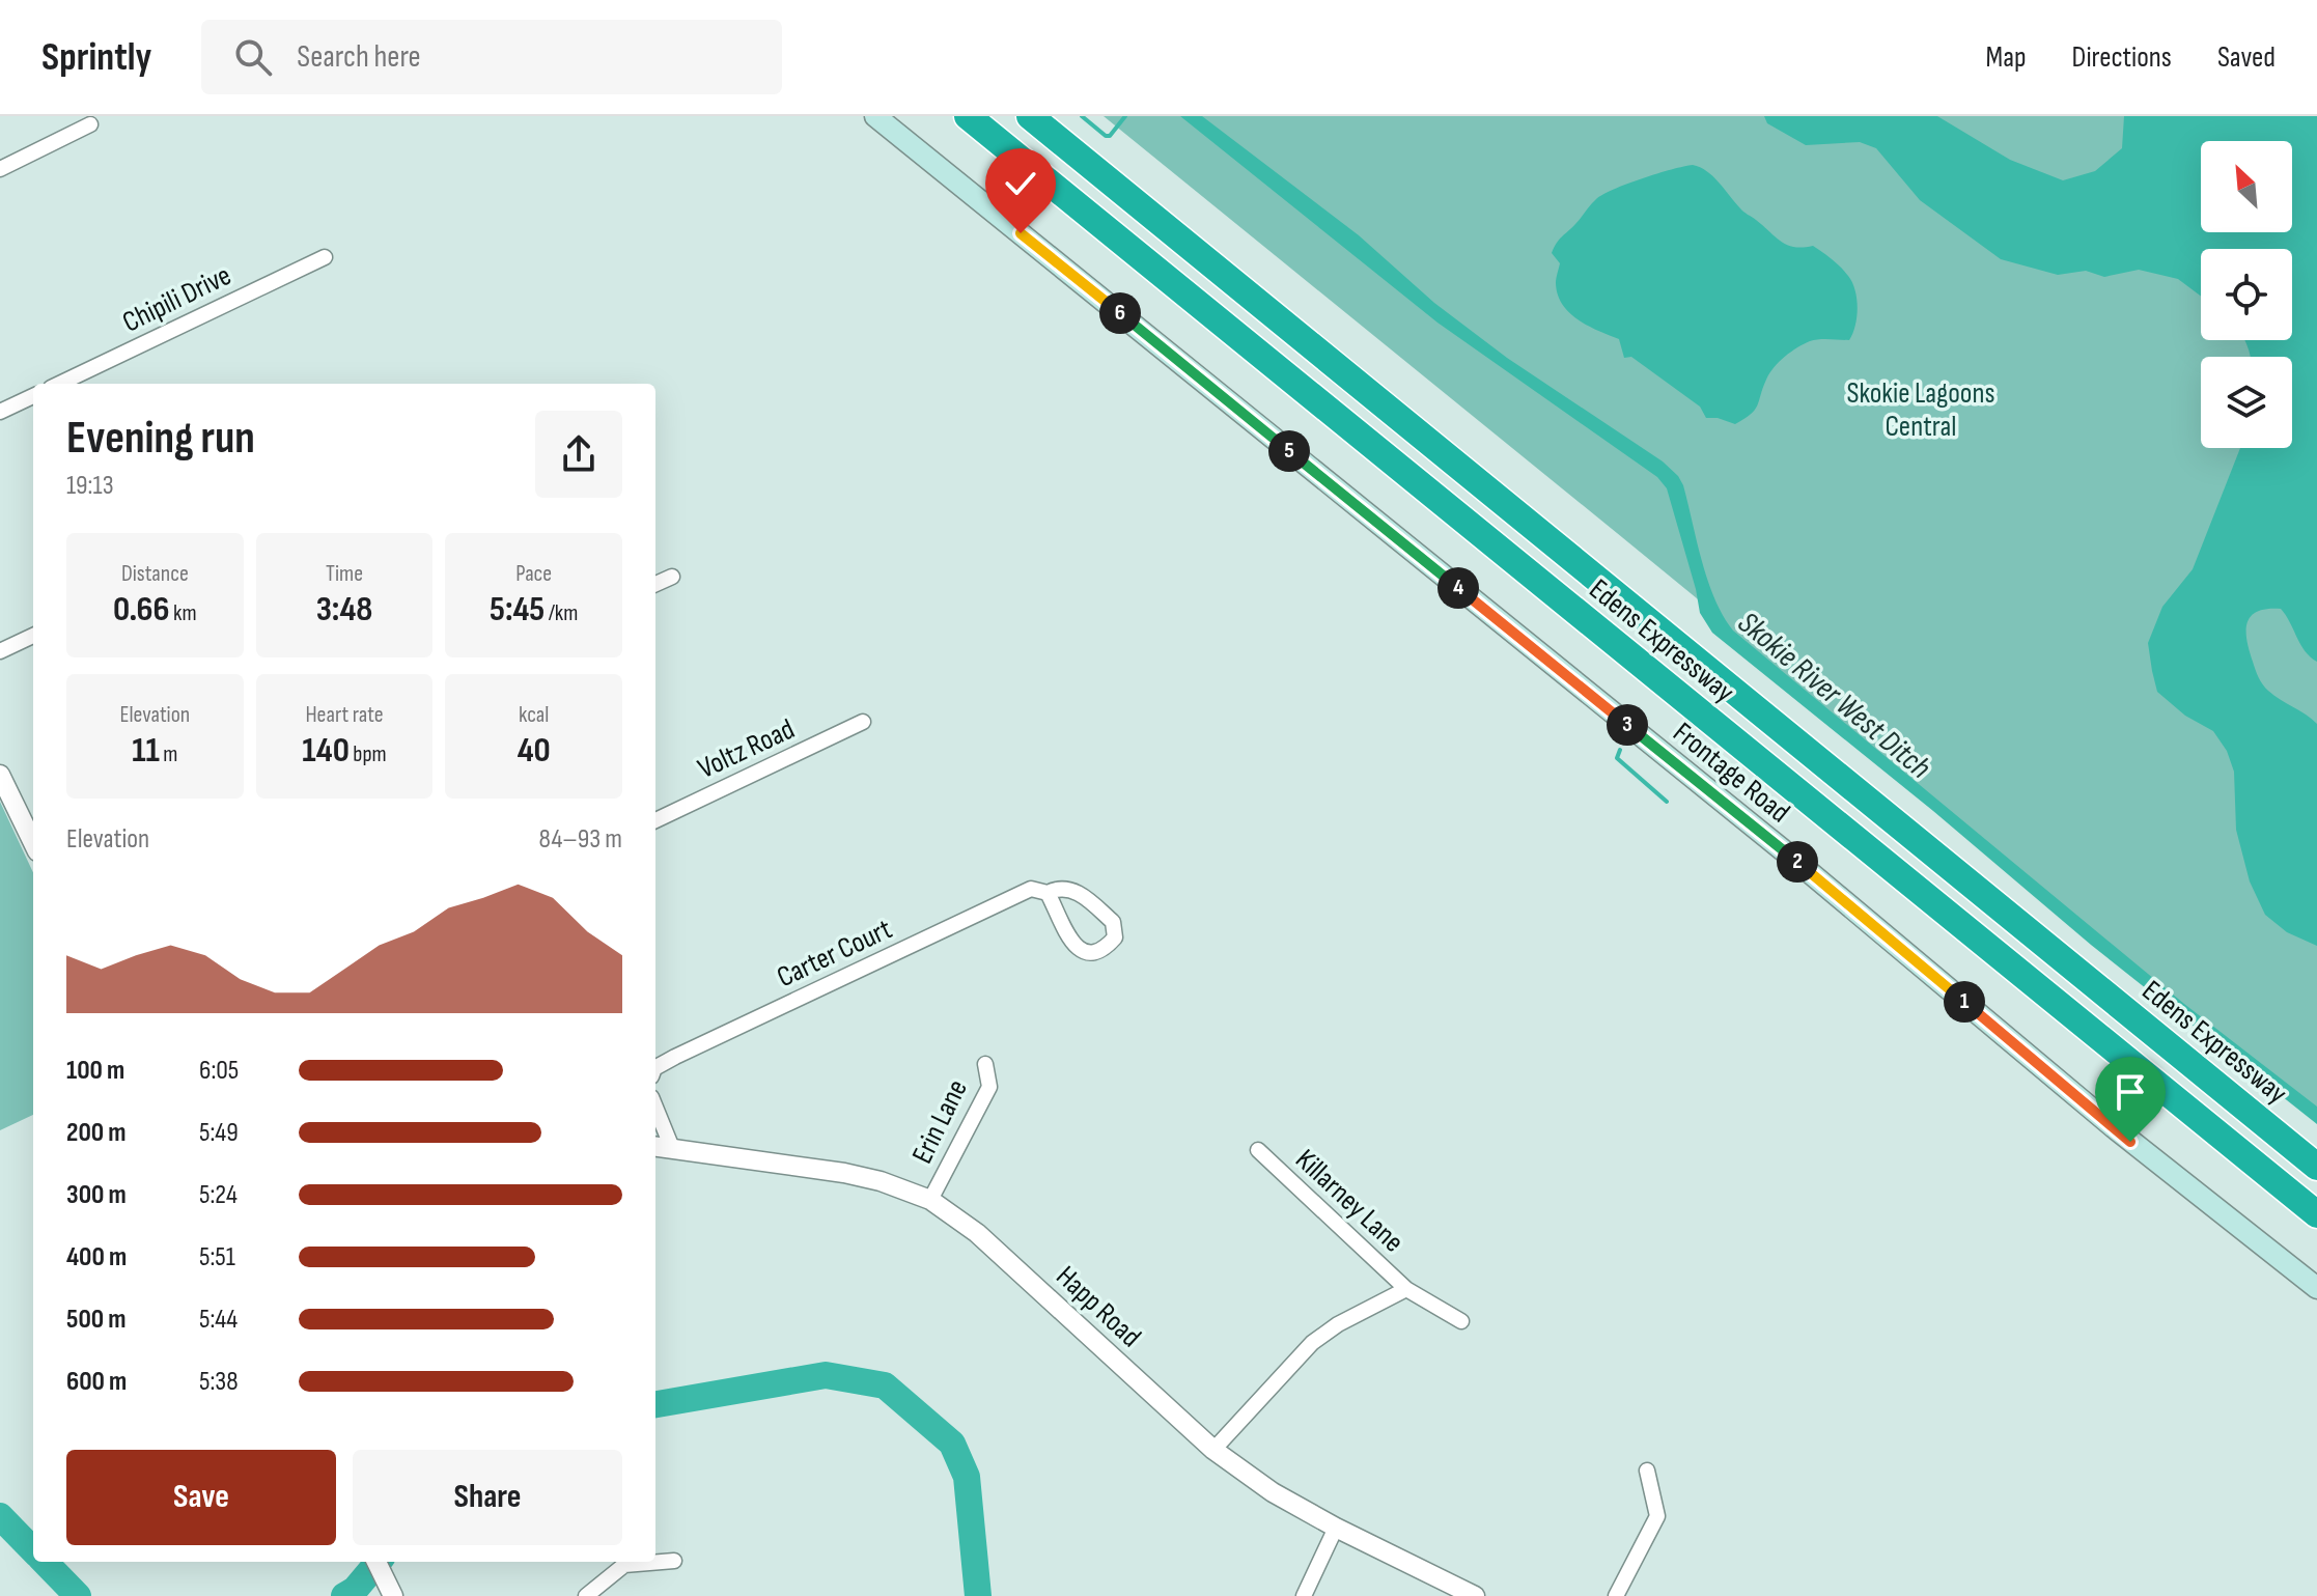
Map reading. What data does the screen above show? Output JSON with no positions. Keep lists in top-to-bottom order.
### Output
{
  "streets": {
    "highway": ["Edens Expressway"],
    "main road": ["Frontage Road"],
    "street": [
      "Chipili Drive",
      "Voltz Road",
      "Carter Court",
      "Erin Lane",
      "Killarney Lane",
      "Happ Road"
    ]
  },
  "crossings": [
    ["Erin Lane", "Happ Road"],
    ["Killarney Lane", "Happ Road"]
  ],
  "water": ["Skokie River West Ditch"],
  "parks": ["Skokie Lagoons Central"],
  "north": "top left",
  "page": {
    "header": "Sprintly",
    "search": "Search here",
    "nav": ["Map", "Directions", "Saved"],
    "pins": [
      "6",
      "5",
      "4",
      "3",
      "2",
      "1"
    ],
    "heading": ["Evening run", "19:13"],
    "stats": [
      ["Distance", "0.66 km"],
      ["Time", "3:48"],
      ["Pace", "5:45 /km"],
      ["Elevation", "11 m"],
      ["Heart rate", "140 bpm"],
      ["kcal", "40"]
    ],
    "chart": ["Elevation", "84–93 m"],
    "list": [
      {
        "name": "100 m",
        "note": "6:05"
      },
      {
        "name": "200 m",
        "note": "5:49"
      },
      {
        "name": "300 m",
        "note": "5:24"
      },
      {
        "name": "400 m",
        "note": "5:51"
      },
      {
        "name": "500 m",
        "note": "5:44"
      },
      {
        "name": "600 m",
        "note": "5:38"
      }
    ],
    "buttons": ["Save", "Share"]
  }
}
